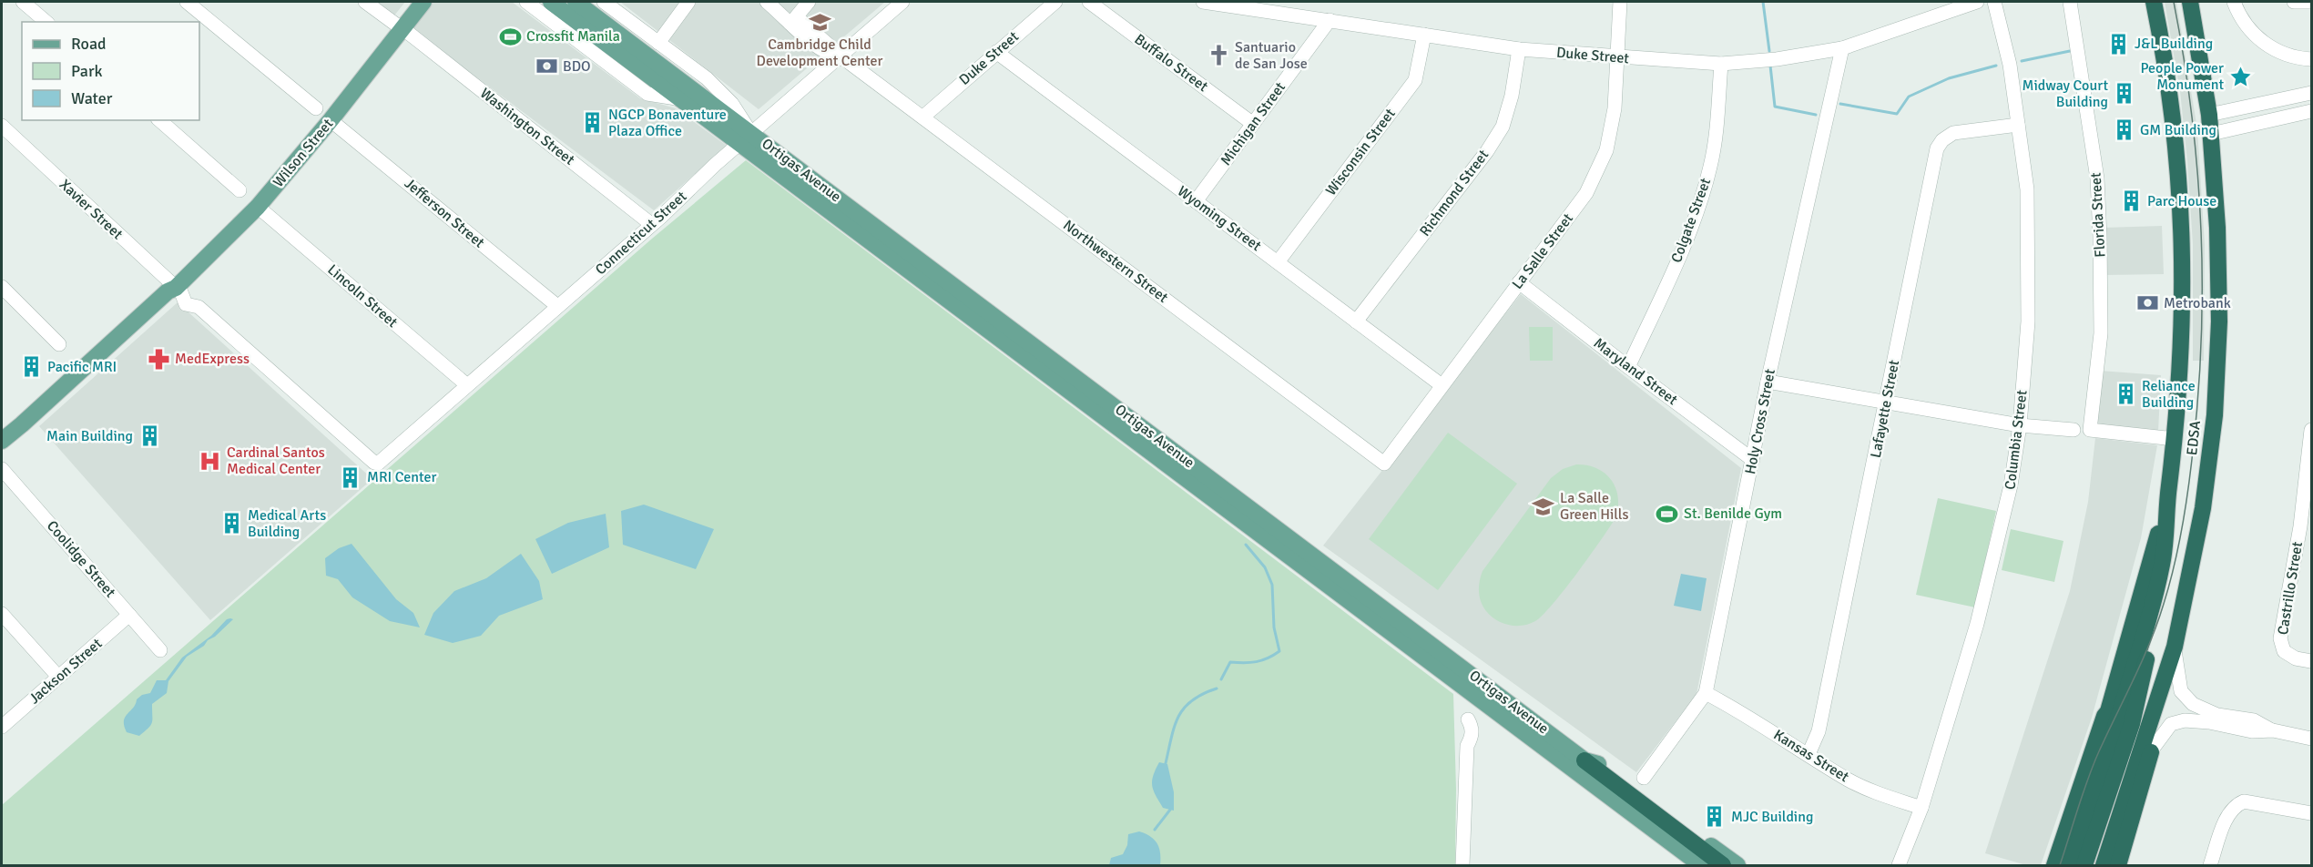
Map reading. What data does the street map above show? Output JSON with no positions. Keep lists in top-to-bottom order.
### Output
{
  "streets": {
    "highway": ["EDSA"],
    "main road": ["Wilson Street", "Ortigas Avenue"],
    "street": [
      "Duke Street",
      "Buffalo Street",
      "Michigan Street",
      "Washington Street",
      "Wisconsin Street",
      "Richmond Street",
      "Xavier Street",
      "Jefferson Street",
      "Florida Street",
      "Wyoming Street",
      "Colgate Street",
      "Connecticut Street",
      "La Salle Street",
      "Northwestern Street",
      "Lincoln Street",
      "Maryland Street",
      "Lafayette Street",
      "Holy Cross Street",
      "Columbia Street",
      "Coolidge Street",
      "Castrillo Street",
      "Jackson Street",
      "Kansas Street"
    ]
  },
  "crossings": [
    ["Duke Street", "Michigan Street"],
    ["Duke Street", "Wisconsin Street"],
    ["Duke Street", "Richmond Street"],
    ["Duke Street", "Wyoming Street"],
    ["Duke Street", "Colgate Street"],
    ["Duke Street", "La Salle Street"],
    ["Duke Street", "Northwestern Street"],
    ["Duke Street", "Holy Cross Street"],
    ["Buffalo Street", "Michigan Street"],
    ["Michigan Street", "Wyoming Street"],
    ["Washington Street", "Wilson Street"],
    ["Washington Street", "Connecticut Street"],
    ["Wisconsin Street", "Wyoming Street"],
    ["Wilson Street", "Xavier Street"],
    ["Wilson Street", "Jefferson Street"],
    ["Wilson Street", "Lincoln Street"],
    ["Ortigas Avenue", "Connecticut Street"],
    ["Richmond Street", "Wyoming Street"],
    ["Xavier Street", "Connecticut Street"],
    ["Jefferson Street", "Connecticut Street"],
    ["Florida Street", "EDSA"],
    ["Wyoming Street", "La Salle Street"],
    ["Colgate Street", "Maryland Street"],
    ["Connecticut Street", "Northwestern Street"],
    ["Connecticut Street", "Lincoln Street"],
    ["La Salle Street", "Northwestern Street"],
    ["La Salle Street", "Maryland Street"],
    ["Maryland Street", "Holy Cross Street"],
    ["Lafayette Street", "Columbia Street"],
    ["Lafayette Street", "Kansas Street"],
    ["Holy Cross Street", "Kansas Street"],
    ["Columbia Street", "Kansas Street"],
    ["Coolidge Street", "Jackson Street"]
  ],
  "places": {
    "school or university": ["Cambridge Child Development Center", "La Salle Green Hills"],
    "sports": ["Crossfit Manila", "St. Benilde Gym"],
    "building": [
      "J&L Building",
      "Midway Court Building",
      "NGCP Bonaventure Plaza Office",
      "GM Building",
      "Parc House",
      "Pacific MRI",
      "Reliance Building",
      "Main Building",
      "MRI Center",
      "Medical Arts Building",
      "MJC Building"
    ],
    "church": ["Santuario de San Jose"],
    "bank": ["BDO", "Metrobank"],
    "place": ["People Power Monument"],
    "pharmacy": ["MedExpress"],
    "hospital": ["Cardinal Santos Medical Center"]
  },
  "legend": ["Road", "Park", "Water"]
}
